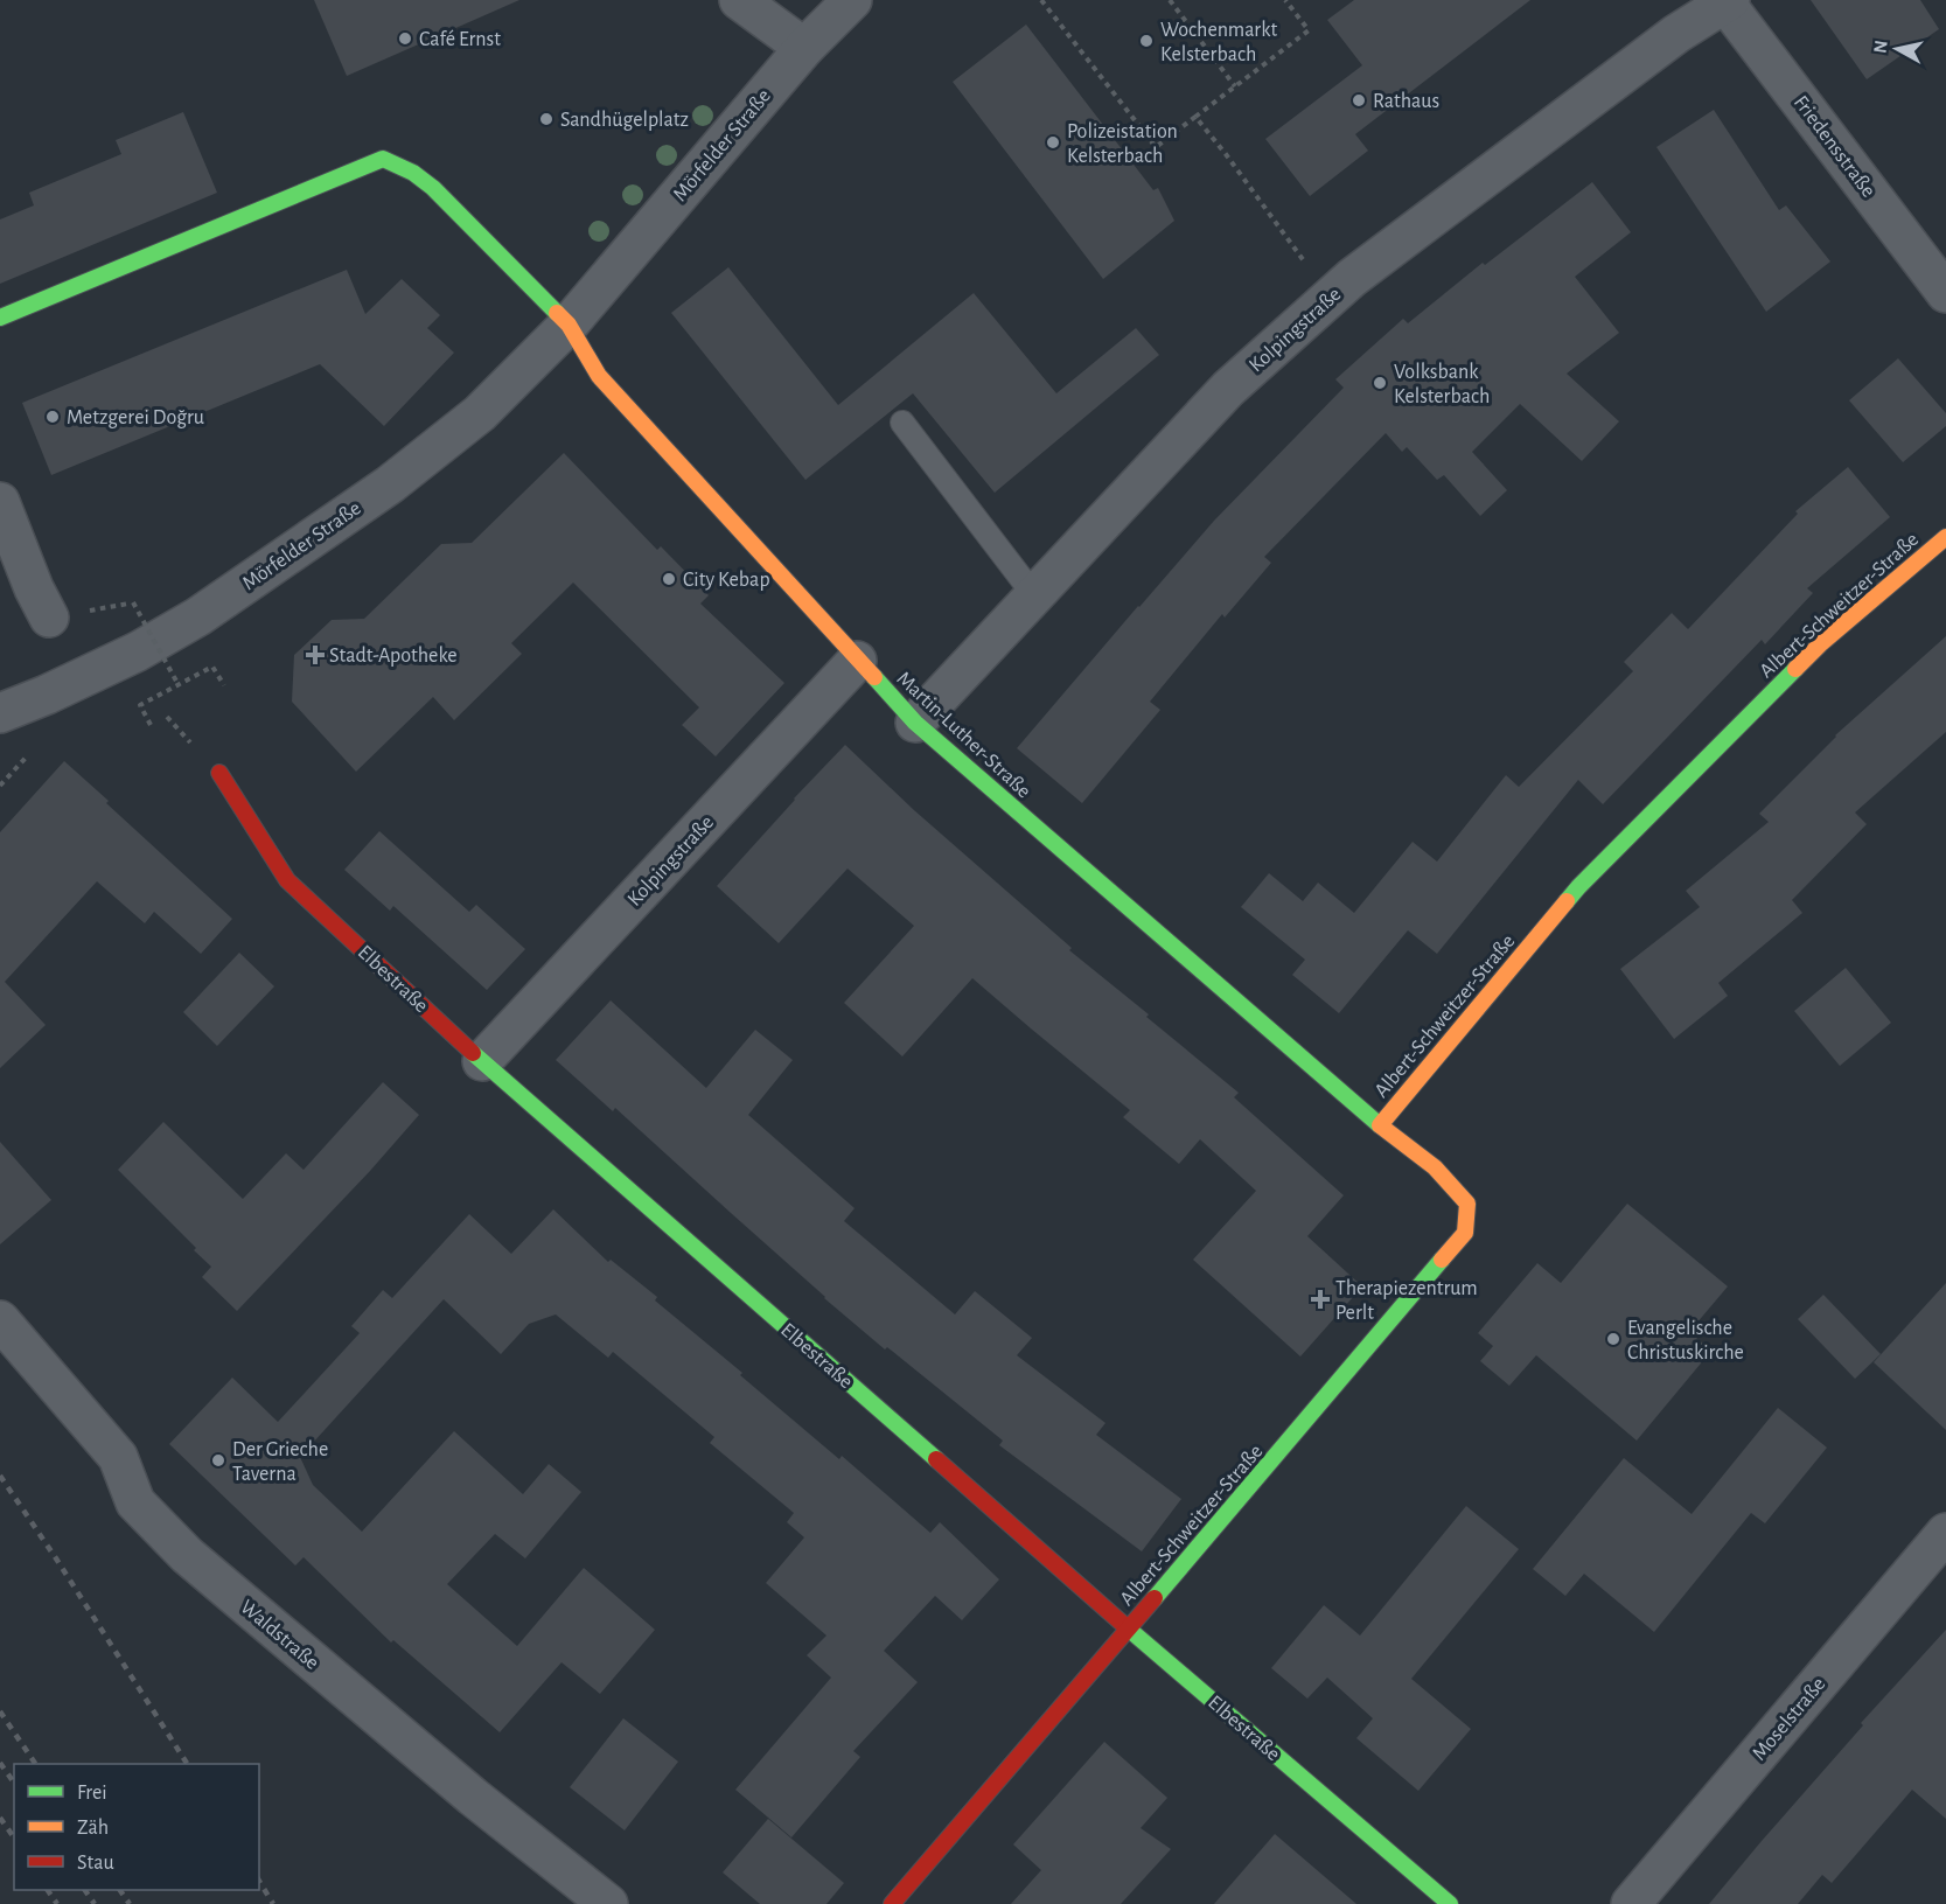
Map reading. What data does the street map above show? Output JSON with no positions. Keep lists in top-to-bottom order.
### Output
{
  "streets": {
    "street": [
      "Mörfelder Straße",
      "Friedensstraße",
      "Kolpingstraße",
      "Albert-Schweitzer-Straße",
      "Martin-Luther-Straße",
      "Elbestraße",
      "Waldstraße",
      "Moselstraße"
    ]
  },
  "crossings": [
    ["Mörfelder Straße", "Martin-Luther-Straße"],
    ["Friedensstraße", "Kolpingstraße"],
    ["Kolpingstraße", "Martin-Luther-Straße"],
    ["Kolpingstraße", "Elbestraße"],
    ["Albert-Schweitzer-Straße", "Martin-Luther-Straße"],
    ["Albert-Schweitzer-Straße", "Elbestraße"]
  ],
  "places": {
    "other": [
      "Café Ernst",
      "Wochenmarkt Kelsterbach",
      "Rathaus",
      "Sandhügelplatz",
      "Polizeistation Kelsterbach",
      "Volksbank Kelsterbach",
      "Metzgerei Doğru",
      "City Kebap",
      "Evangelische Christuskirche",
      "Der Grieche Taverna"
    ],
    "health": ["Stadt-Apotheke", "Therapiezentrum Perlt"]
  },
  "legend": ["Frei", "Zäh", "Stau"],
  "north": "left"
}
